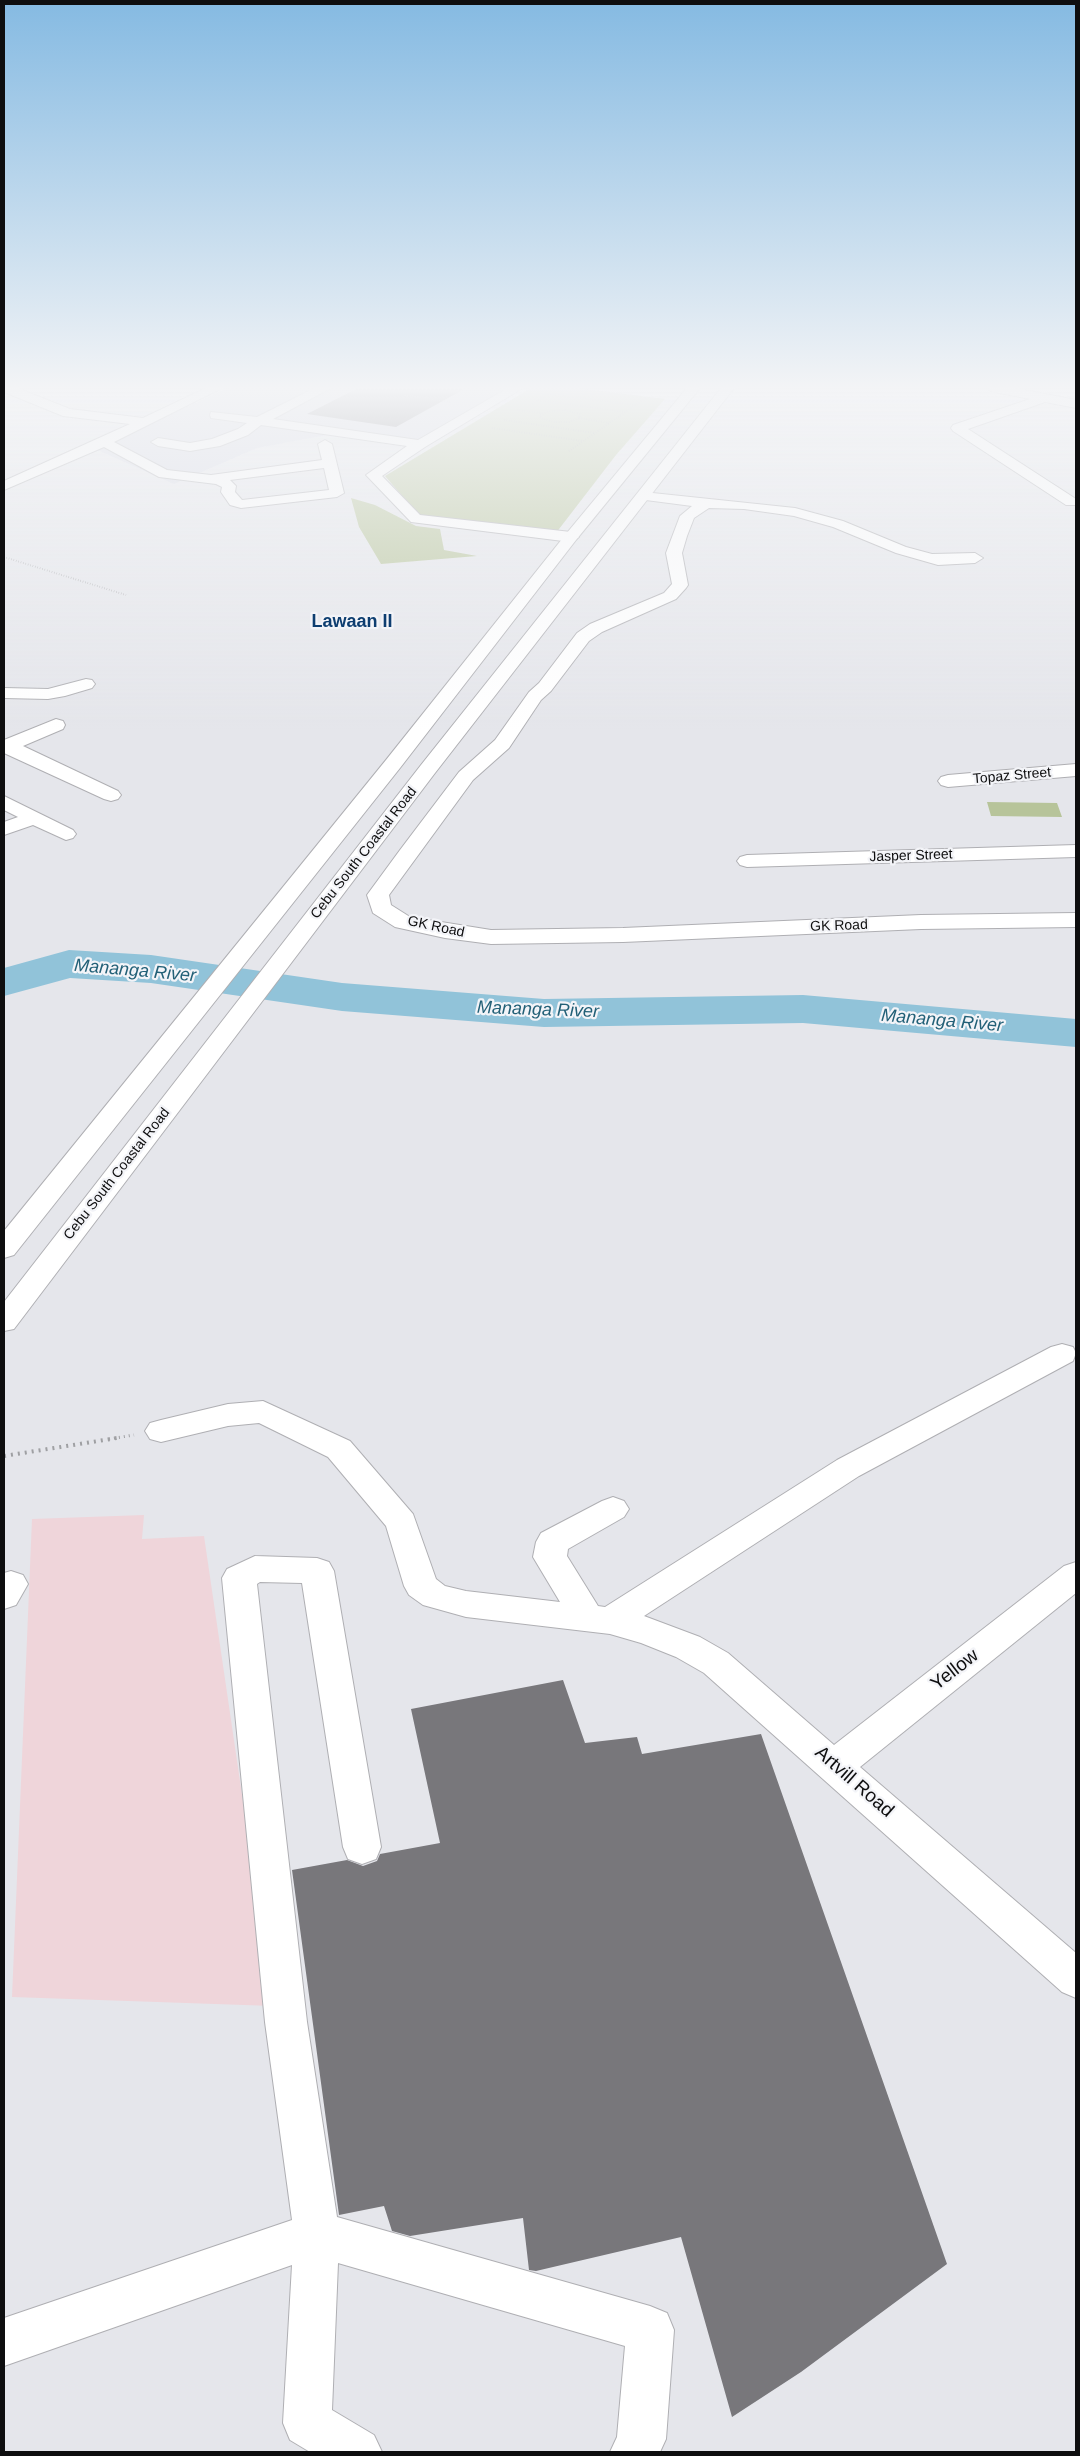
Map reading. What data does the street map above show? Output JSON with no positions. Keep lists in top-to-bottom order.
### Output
{
  "streets": {
    "main road": [
      "Topaz Street",
      "Cebu South Coastal Road",
      "Jasper Street",
      "GK Road",
      "Yellow",
      "Artvill Road"
    ]
  },
  "crossings": [
    ["Yellow", "Artvill Road"]
  ],
  "districts": ["Lawaan II"],
  "water": ["Mananga River"]
}
